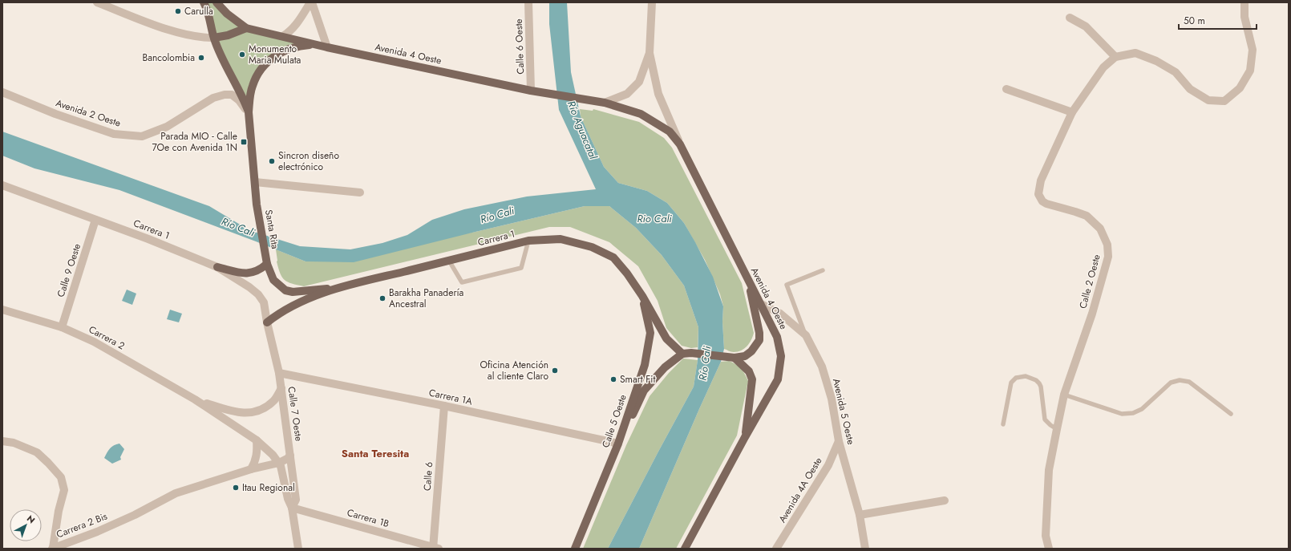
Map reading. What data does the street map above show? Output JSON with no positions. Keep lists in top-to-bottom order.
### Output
{
  "streets": {
    "main road": [
      "Avenida 4 Oeste",
      "Carrera 1",
      "Santa Rita",
      "Calle 5 Oeste"
    ],
    "street": [
      "Calle 6 Oeste",
      "Avenida 2 Oeste",
      "Calle 9 Oeste",
      "Calle 2 Oeste",
      "Carrera 2",
      "Carrera 1A",
      "Avenida 5 Oeste",
      "Calle 7 Oeste",
      "Calle 6",
      "Avenida 4A Oeste",
      "Carrera 1B",
      "Carrera 2 Bis"
    ]
  },
  "crossings": [
    ["Calle 6 Oeste", "Avenida 4 Oeste"],
    ["Avenida 4 Oeste", "Avenida 5 Oeste"],
    ["Avenida 2 Oeste", "Santa Rita"],
    ["Carrera 1", "Santa Rita"],
    ["Carrera 1", "Calle 9 Oeste"],
    ["Carrera 1", "Calle 7 Oeste"],
    ["Carrera 1", "Calle 5 Oeste"],
    ["Calle 9 Oeste", "Carrera 2"],
    ["Carrera 2", "Calle 7 Oeste"],
    ["Carrera 2", "Carrera 2 Bis"],
    ["Carrera 1A", "Calle 7 Oeste"],
    ["Carrera 1A", "Calle 5 Oeste"],
    ["Carrera 1A", "Calle 6"],
    ["Avenida 5 Oeste", "Avenida 4A Oeste"],
    ["Calle 7 Oeste", "Carrera 1B"],
    ["Calle 7 Oeste", "Carrera 2 Bis"],
    ["Calle 6", "Carrera 1B"]
  ],
  "districts": ["Santa Teresita"],
  "water": ["Río Aguacatal", "Río Cali", "Rio Cali"],
  "places": {
    "other": [
      "Carulla",
      "Monumento Maria Mulata",
      "Bancolombia",
      "Sincron diseño electrónico",
      "Barakha Panadería Ancestral",
      "Oficina Atención al cliente Claro",
      "Smart Fit",
      "Itau Regional"
    ],
    "transit": ["Parada MIO - Calle 7Oe con Avenida 1N"]
  },
  "scale_bar": "50 m",
  "north": "top right"
}
